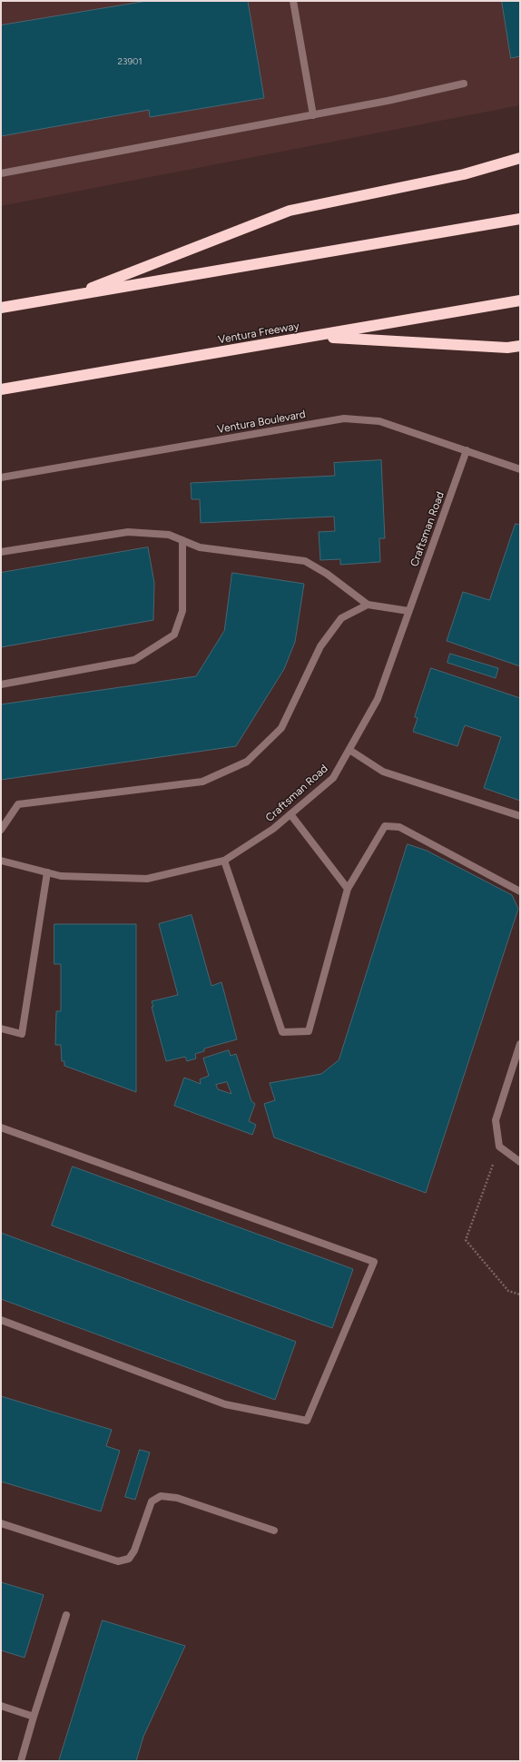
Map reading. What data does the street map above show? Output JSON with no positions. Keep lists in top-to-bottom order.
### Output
{
  "streets": {
    "highway": ["Ventura Freeway"],
    "street": ["Ventura Boulevard", "Craftsman Road"]
  },
  "crossings": [
    ["Ventura Boulevard", "Craftsman Road"]
  ],
  "house_numbers": ["23901"]
}
